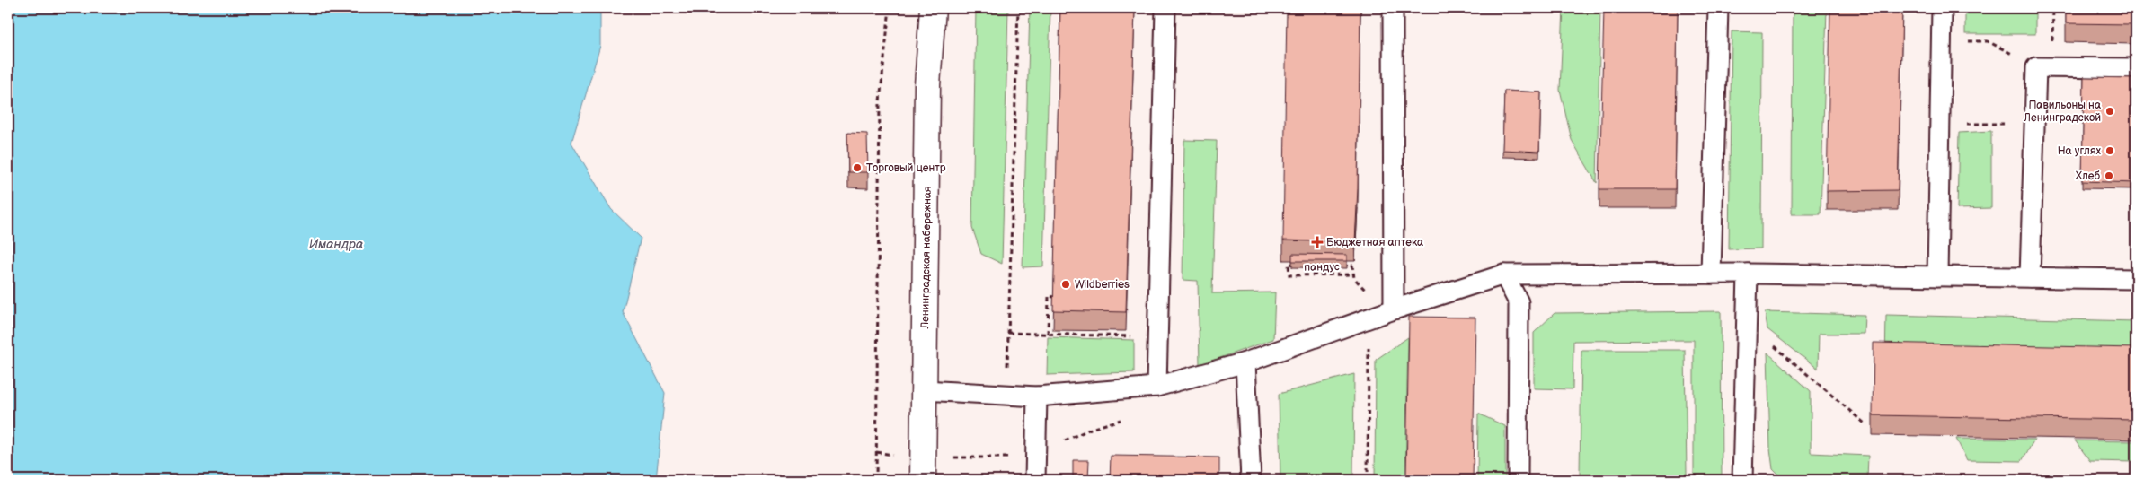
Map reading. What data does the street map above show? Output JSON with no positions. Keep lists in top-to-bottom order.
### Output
{
  "streets": {
    "main road": ["Ленинградская набережная"],
    "path": ["пандус"]
  },
  "water": ["Имандра"],
  "places": {
    "other": [
      "Павильоны на Ленинградской",
      "На углях",
      "Торговый центр",
      "Хлеб",
      "Wildberries"
    ],
    "health": ["Бюджетная аптека"]
  }
}
